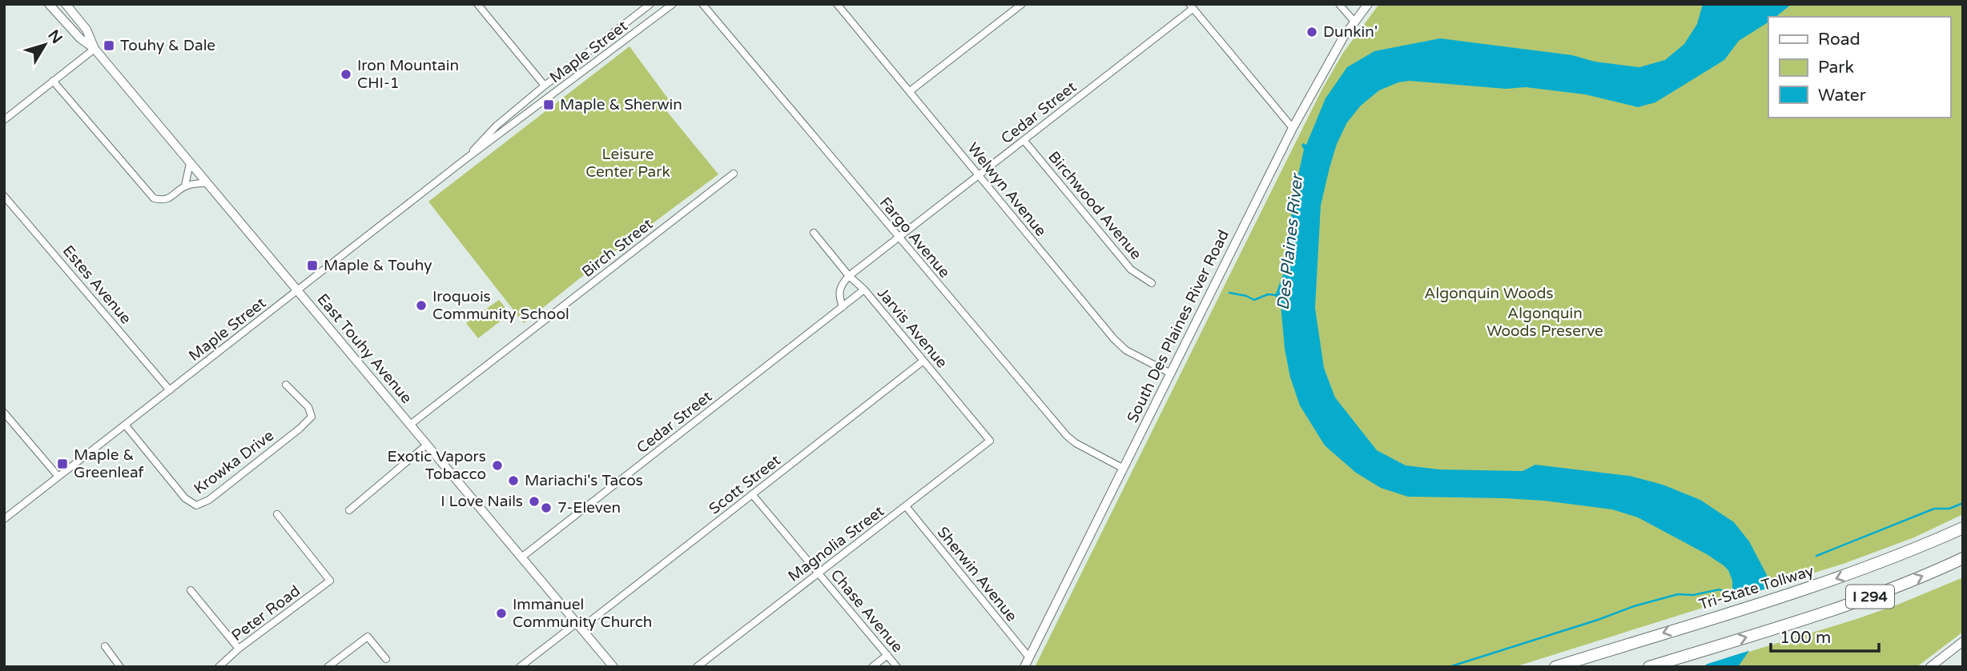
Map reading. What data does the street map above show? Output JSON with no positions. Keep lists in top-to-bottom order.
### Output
{
  "streets": {
    "highway": ["Tri-State Tollway", "I 294"],
    "main road": ["South Des Plaines River Road", "East Touhy Avenue"],
    "street": [
      "Maple Street",
      "Cedar Street",
      "Welwyn Avenue",
      "Birchwood Avenue",
      "Fargo Avenue",
      "Birch Street",
      "Estes Avenue",
      "Jarvis Avenue",
      "Krowka Drive",
      "Scott Street",
      "Magnolia Street",
      "Sherwin Avenue",
      "Chase Avenue",
      "Peter Road"
    ]
  },
  "crossings": [
    ["Maple Street", "Estes Avenue"],
    ["Maple Street", "East Touhy Avenue"],
    ["Maple Street", "Krowka Drive"],
    ["Cedar Street", "Welwyn Avenue"],
    ["Cedar Street", "Birchwood Avenue"],
    ["Cedar Street", "Fargo Avenue"],
    ["Cedar Street", "Jarvis Avenue"],
    ["Cedar Street", "East Touhy Avenue"],
    ["Welwyn Avenue", "South Des Plaines River Road"],
    ["Fargo Avenue", "South Des Plaines River Road"],
    ["Birch Street", "East Touhy Avenue"],
    ["South Des Plaines River Road", "Sherwin Avenue"],
    ["Jarvis Avenue", "Scott Street"],
    ["Jarvis Avenue", "Magnolia Street"],
    ["East Touhy Avenue", "Scott Street"],
    ["Scott Street", "Chase Avenue"],
    ["Magnolia Street", "Sherwin Avenue"],
    ["Magnolia Street", "Chase Avenue"]
  ],
  "water": ["Des Plaines River"],
  "parks": ["Leisure Center Park", "Algonquin Woods", "Algonquin Woods Preserve"],
  "places": {
    "other": [
      "Dunkin'",
      "Iron Mountain CHI-1",
      "Iroquois Community School",
      "Exotic Vapors Tobacco",
      "Mariachi's Tacos",
      "I Love Nails",
      "7-Eleven",
      "Immanuel Community Church"
    ],
    "transit": [
      "Touhy & Dale",
      "Maple & Sherwin",
      "Maple & Touhy",
      "Maple & Greenleaf"
    ]
  },
  "legend": ["Road", "Park", "Water"],
  "scale_bar": "100 m",
  "north": "top right"
}
